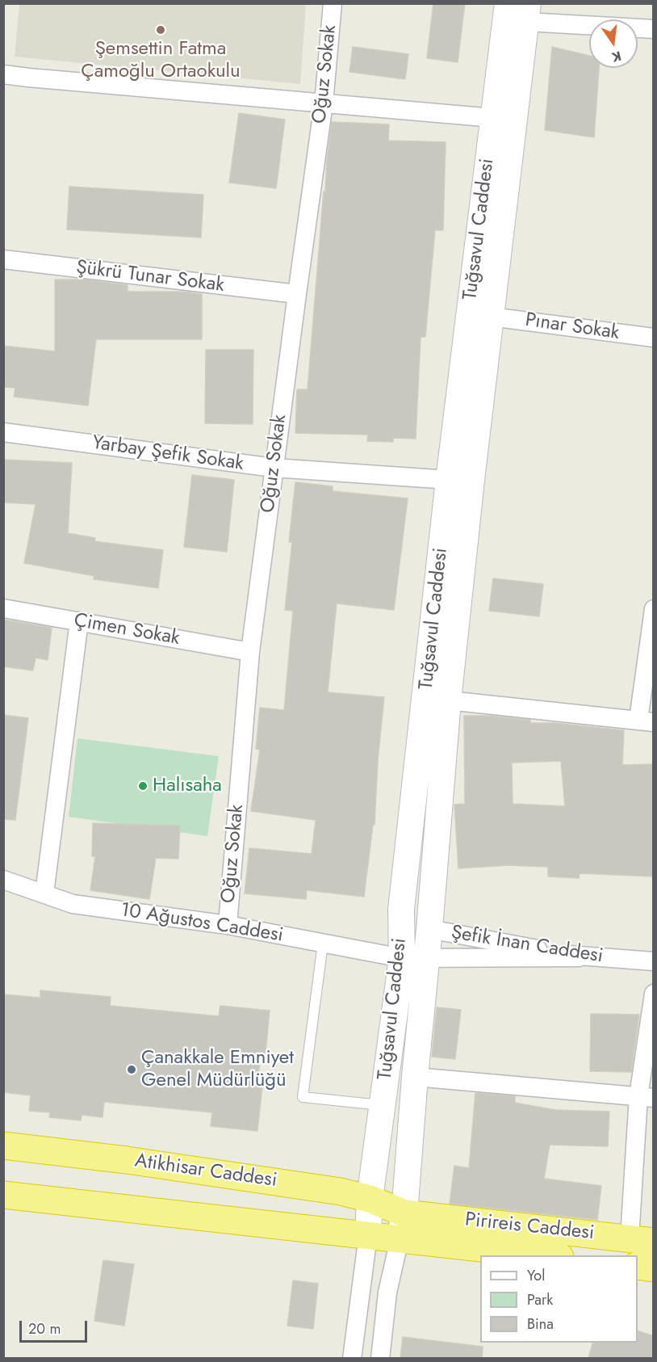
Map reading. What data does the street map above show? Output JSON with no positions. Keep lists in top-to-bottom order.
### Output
{
  "streets": {
    "highway": ["Atikhisar Caddesi", "Pirireis Caddesi"],
    "main road": ["Tuğsavul Caddesi"],
    "street": [
      "Oğuz Sokak",
      "Şükrü Tunar Sokak",
      "Pınar Sokak",
      "Yarbay Şefik Sokak",
      "Çimen Sokak",
      "10 Ağustos Caddesi",
      "Şefik İnan Caddesi"
    ]
  },
  "crossings": [
    ["Oğuz Sokak", "Şükrü Tunar Sokak"],
    ["Oğuz Sokak", "Yarbay Şefik Sokak"],
    ["Oğuz Sokak", "Çimen Sokak"],
    ["Oğuz Sokak", "10 Ağustos Caddesi"],
    ["Tuğsavul Caddesi", "Yarbay Şefik Sokak"],
    ["Tuğsavul Caddesi", "10 Ağustos Caddesi"],
    ["Tuğsavul Caddesi", "Atikhisar Caddesi"],
    ["10 Ağustos Caddesi", "Şefik İnan Caddesi"],
    ["Atikhisar Caddesi", "Pirireis Caddesi"]
  ],
  "places": ["Şemsettin Fatma Çamoğlu Ortaokulu", "Halısaha", "Çanakkale Emniyet Genel Müdürlüğü"],
  "legend": ["Yol", "Park", "Bina"],
  "scale_bar": "20 m",
  "north": "bottom"
}
